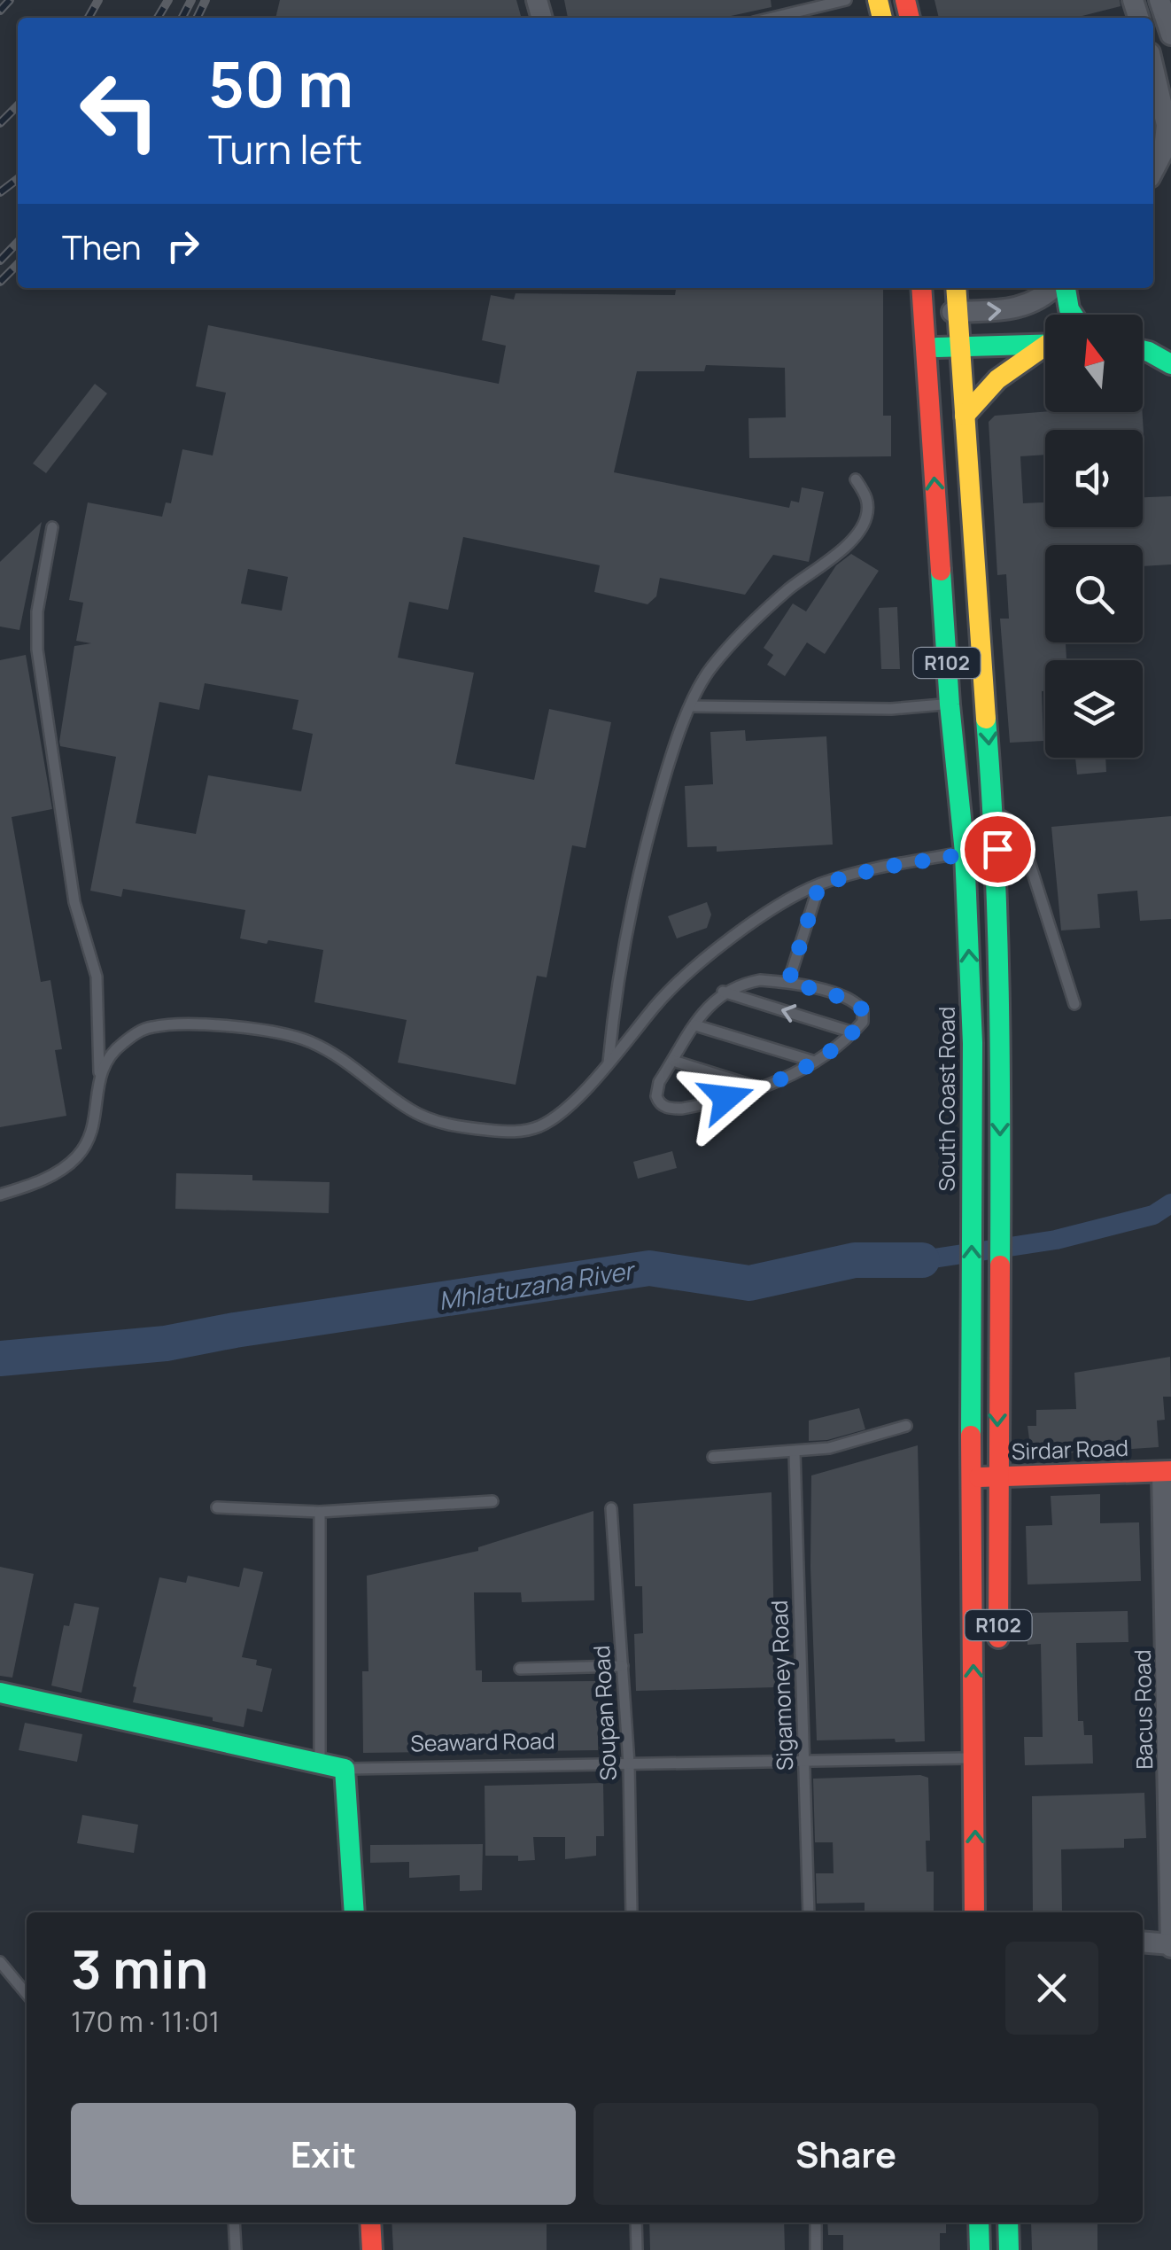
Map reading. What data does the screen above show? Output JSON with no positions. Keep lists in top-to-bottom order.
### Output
{
  "streets": {
    "main road": [
      "R102",
      "South Coast Road",
      "Sirdar Road",
      "Seaward Road"
    ],
    "street": ["Bacus Road"],
    "lane": ["Sigamoney Road", "Soupan Road"]
  },
  "crossings": [
    ["South Coast Road", "Sirdar Road"],
    ["South Coast Road", "Seaward Road"],
    ["Sirdar Road", "Bacus Road"],
    ["Sigamoney Road", "Seaward Road"],
    ["Soupan Road", "Seaward Road"]
  ],
  "water": ["Mhlatuzana River"],
  "north": "top",
  "page": {
    "turn": ["50 m", "Turn left"],
    "then": "Then",
    "heading": ["3 min", "170 m · 11:01"],
    "buttons": ["Exit", "Share"]
  }
}
